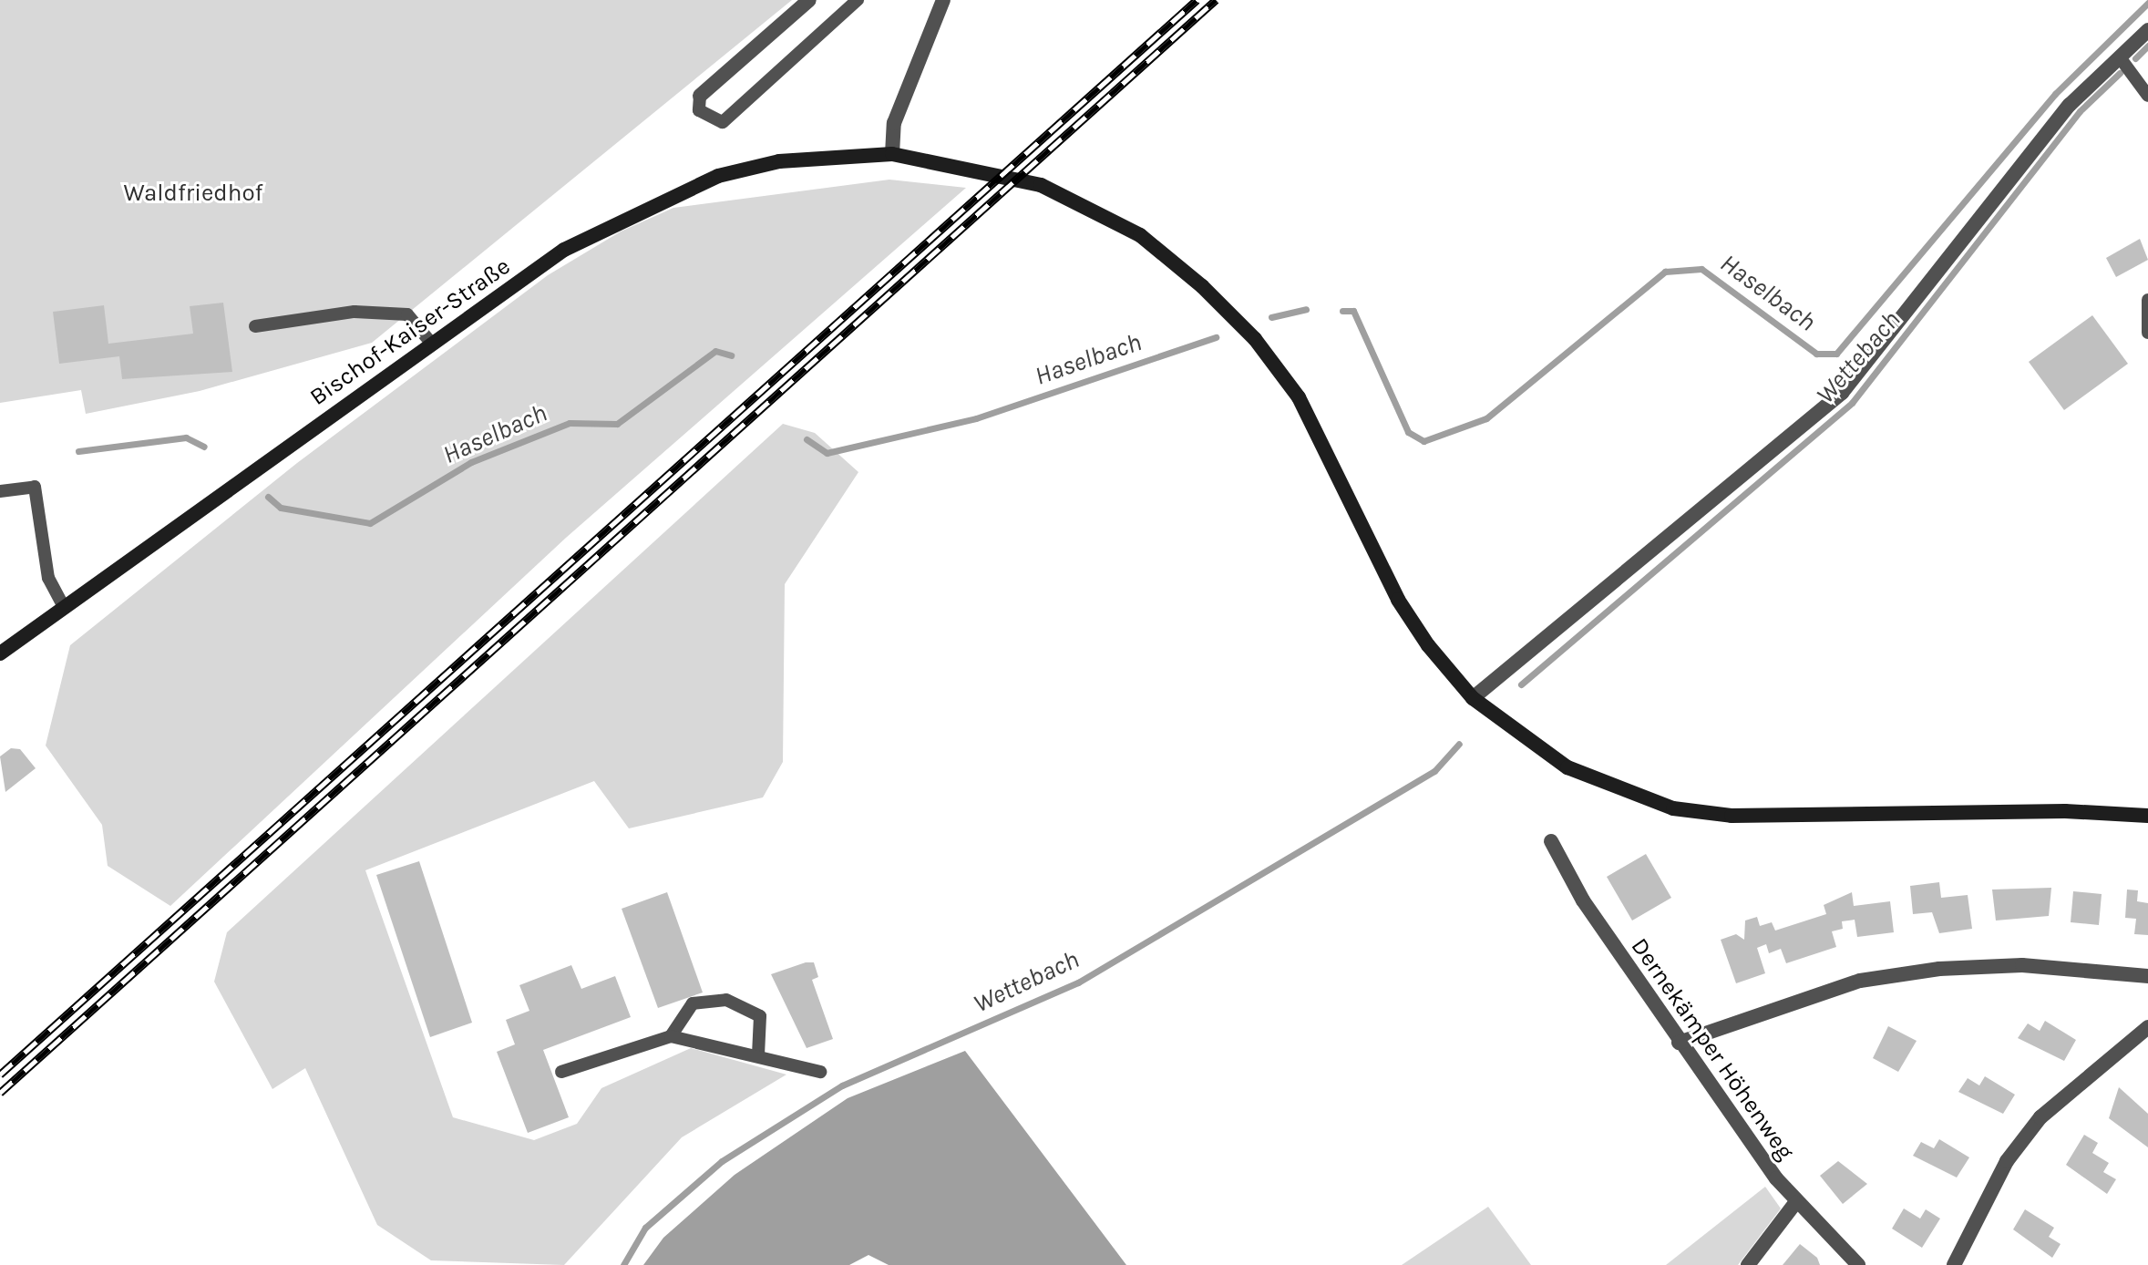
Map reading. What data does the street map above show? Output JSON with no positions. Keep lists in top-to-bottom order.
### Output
{
  "streets": {
    "street": ["Bischof-Kaiser-Straße", "Dernekämper Höhenweg"]
  },
  "water": ["Haselbach", "Wettebach"],
  "parks": ["Waldfriedhof"]
}
